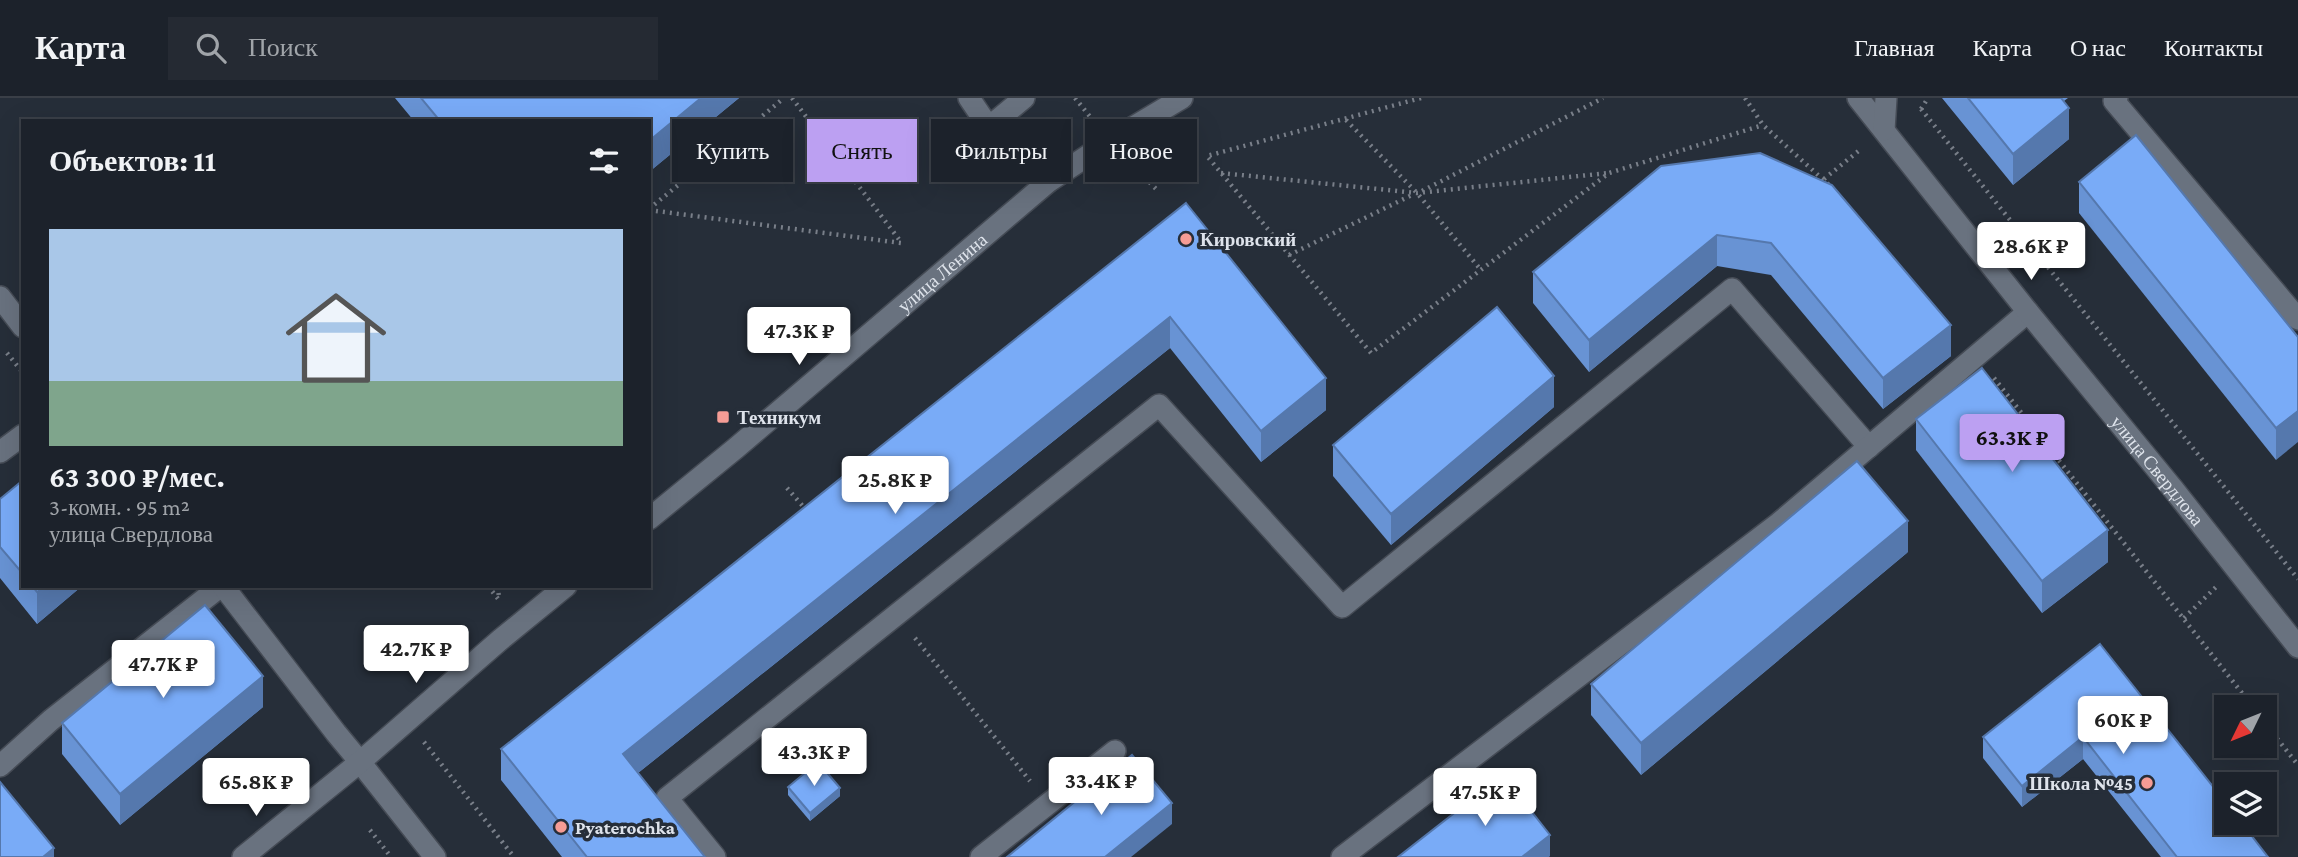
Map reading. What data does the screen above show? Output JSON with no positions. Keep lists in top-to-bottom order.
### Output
{
  "streets": {
    "main road": ["улица Ленина", "улица Свердлова"]
  },
  "places": {
    "other": ["Кировский", "Школа №45", "Pyaterochka"],
    "transit": ["Техникум"]
  },
  "north": "bottom left",
  "page": {
    "header": "Карта",
    "search": "Поиск",
    "nav": [
      "Главная",
      "Карта",
      "О нас",
      "Контакты"
    ],
    "chip": [
      "Купить",
      "Снять",
      "Фильтры",
      "Новое"
    ],
    "heading": "Объектов: 11",
    "list": [
      {
        "name": "63 300 ₽/мес.",
        "note": "3-комн. · 95 m² · улица Свердлова"
      }
    ],
    "price": [
      "28.6K ₽",
      "47.3K ₽",
      "63.3K ₽",
      "25.8K ₽",
      "42.7K ₽",
      "47.7K ₽",
      "60K ₽",
      "43.3K ₽",
      "33.4K ₽",
      "65.8K ₽",
      "47.5K ₽"
    ]
  }
}
